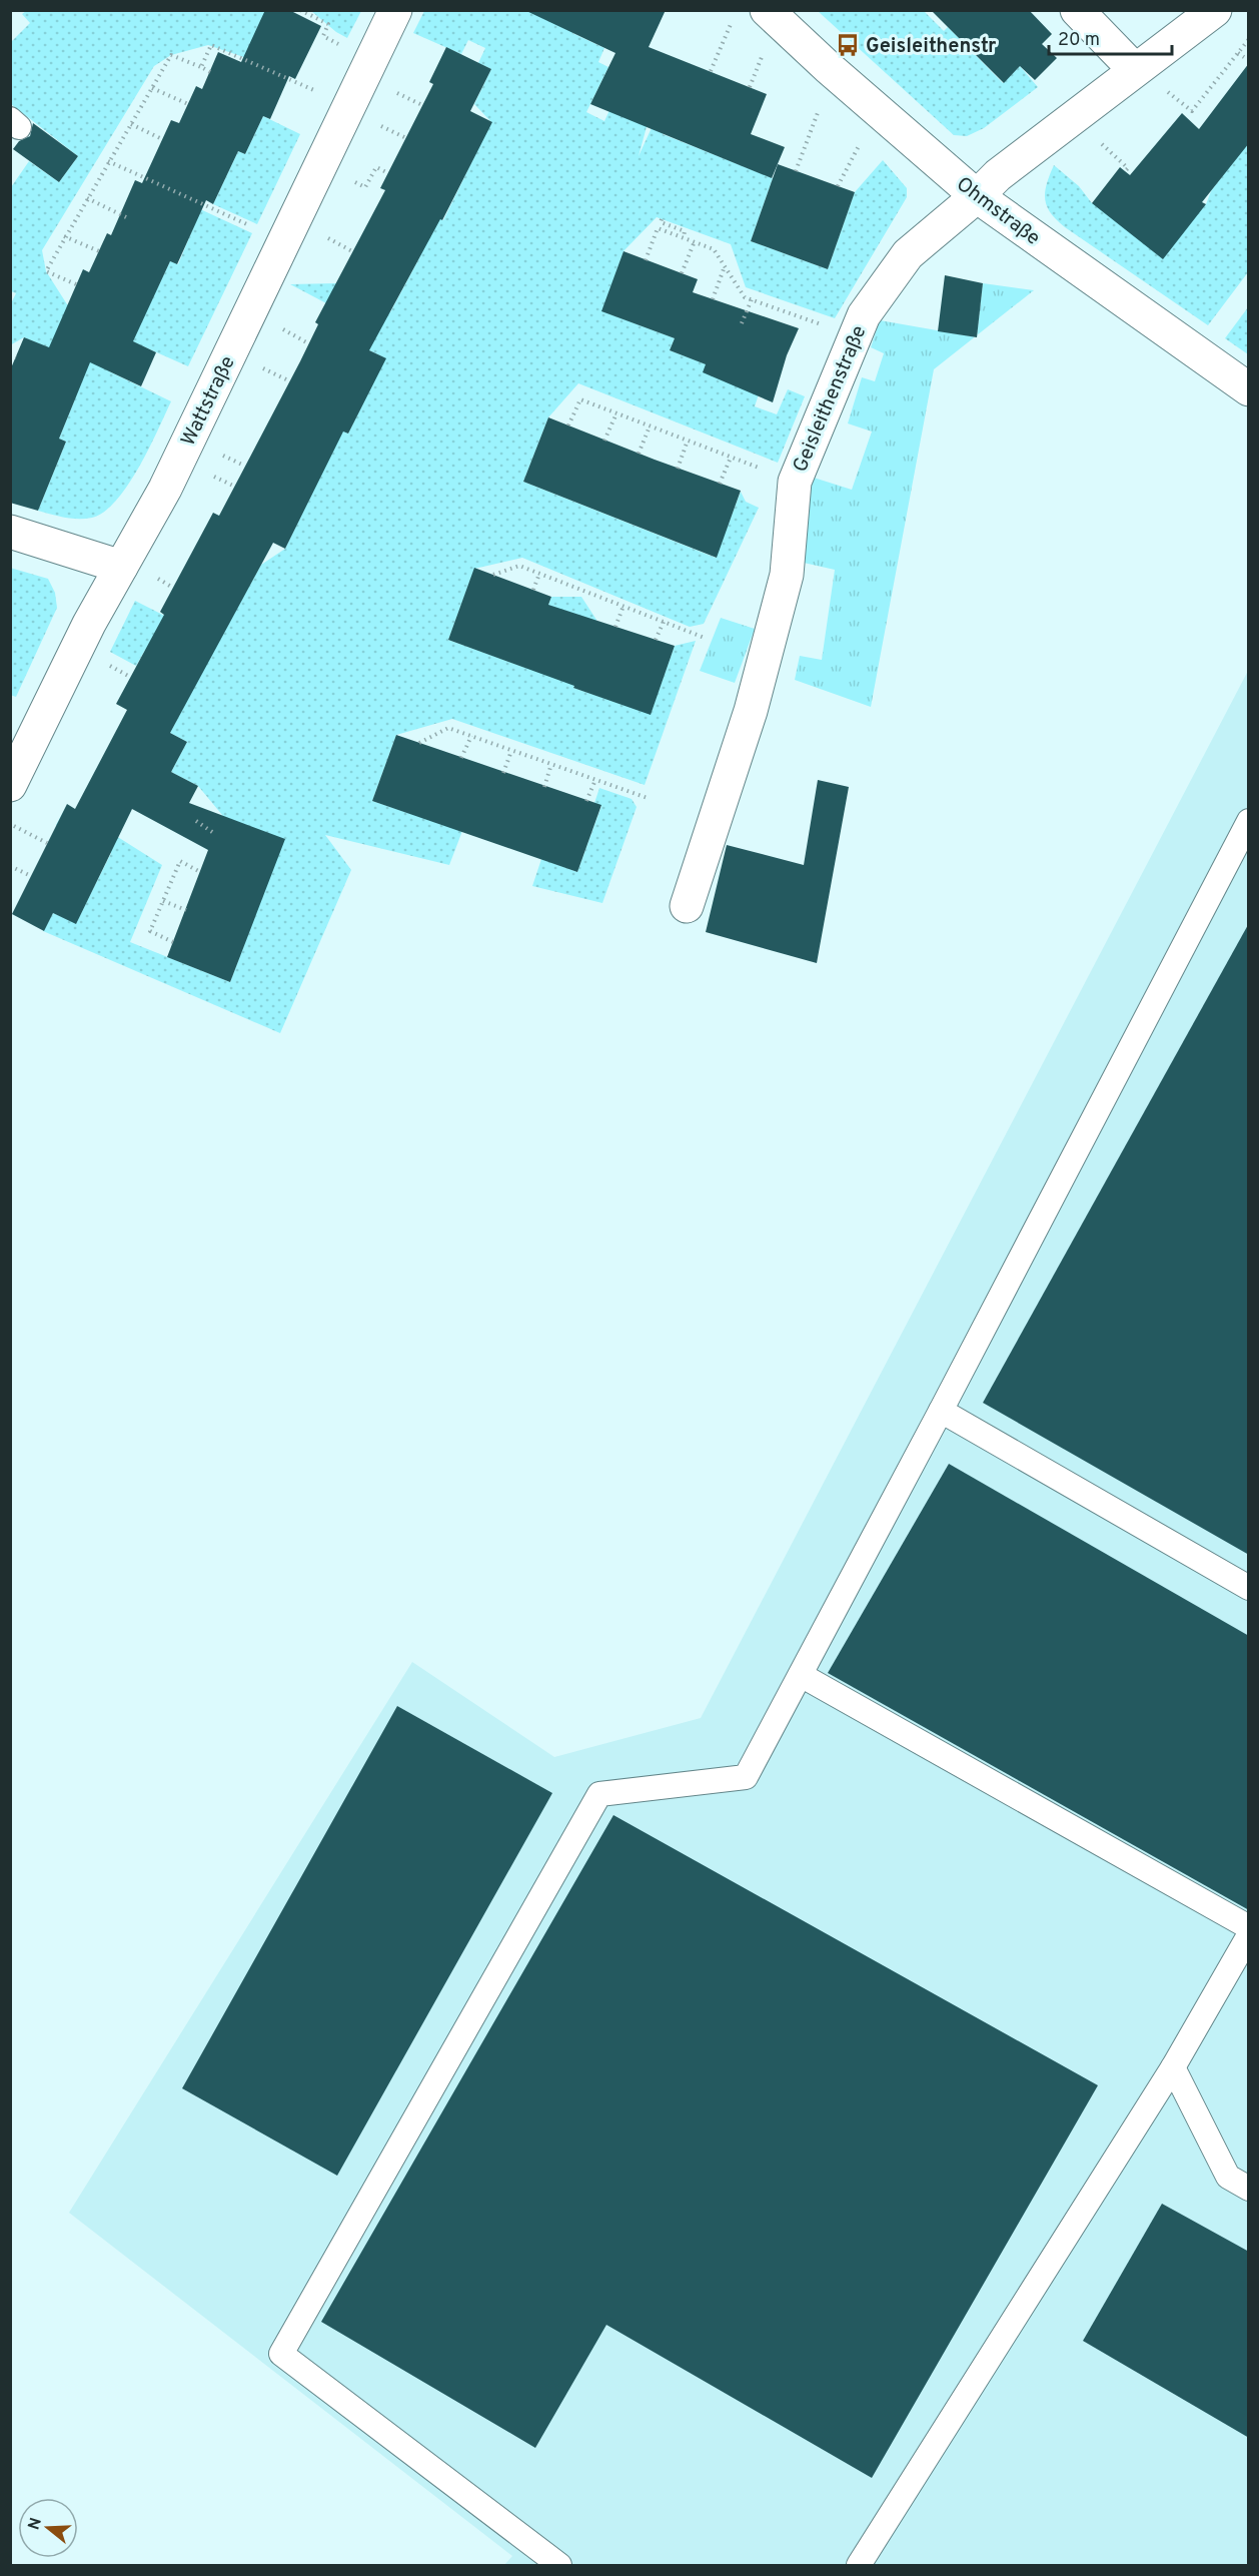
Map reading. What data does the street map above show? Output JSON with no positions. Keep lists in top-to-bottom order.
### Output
{
  "streets": {
    "street": ["Ohmstraße", "Geisleithenstraße", "Wattstraße"]
  },
  "crossings": [
    ["Ohmstraße", "Geisleithenstraße"]
  ],
  "places": {
    "bus stop": ["Geisleithenstr"]
  },
  "scale_bar": "20 m",
  "north": "left"
}
